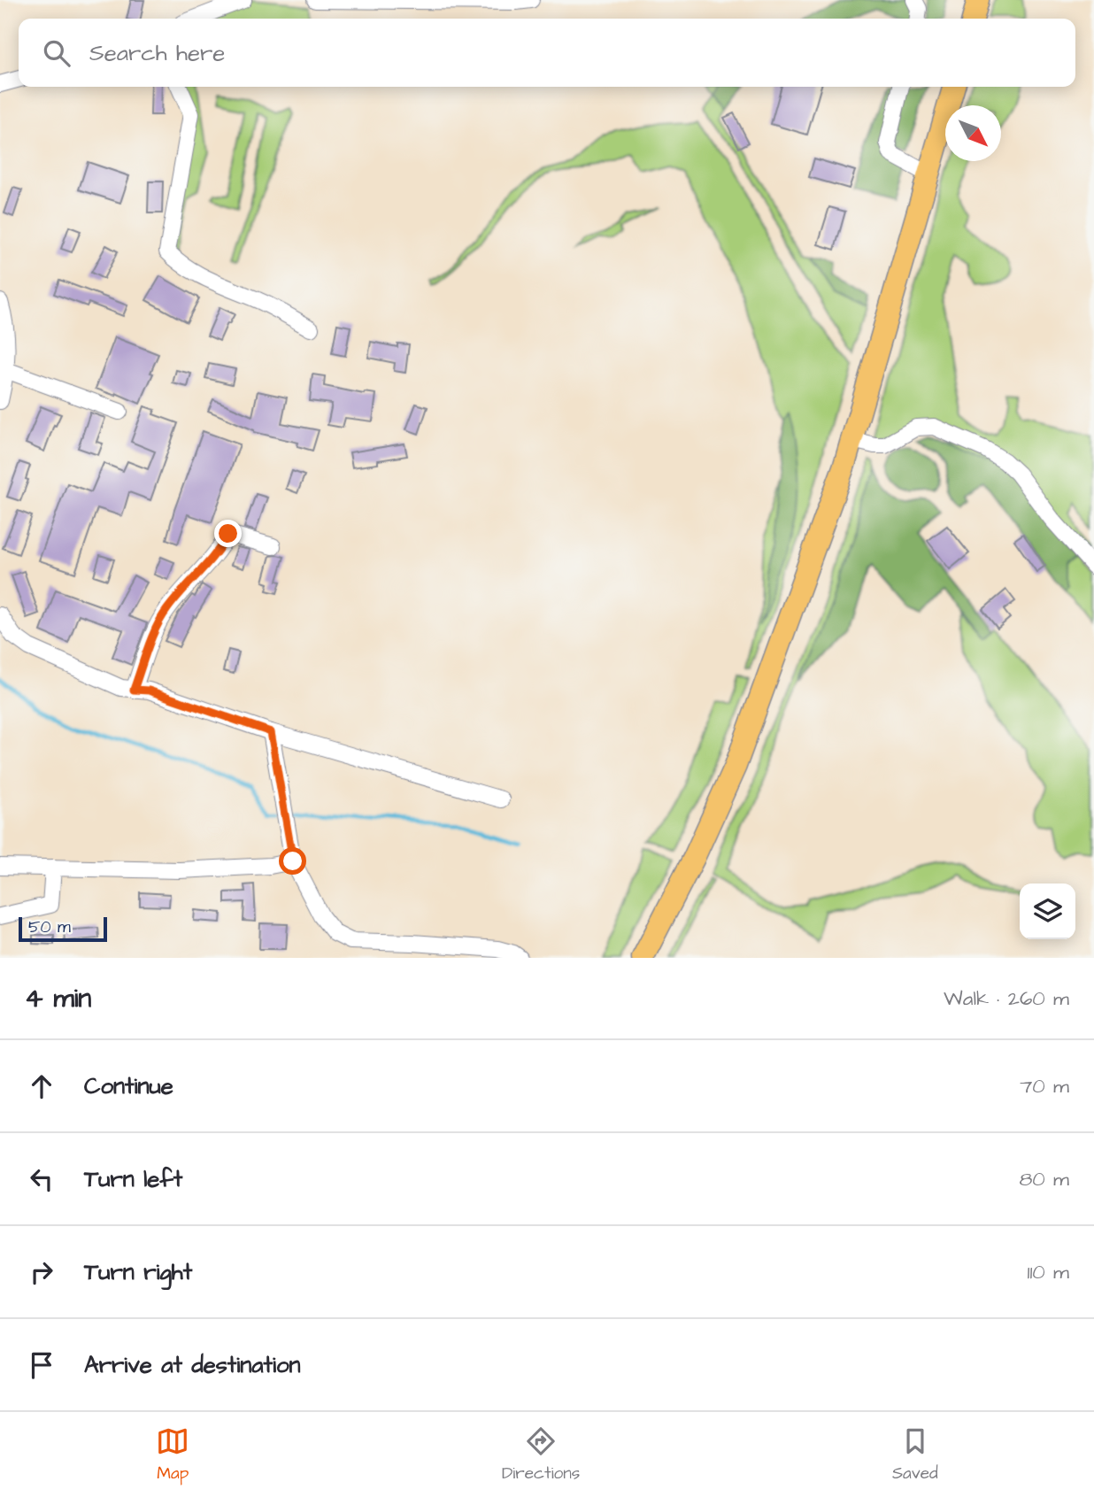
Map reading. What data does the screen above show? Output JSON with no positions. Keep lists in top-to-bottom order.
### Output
{
  "scale_bar": "50 m",
  "north": "bottom right",
  "page": {
    "search": "Search here",
    "scale": "50 m",
    "heading": ["4 min", "Walk · 260 m"],
    "list": [
      ["Continue", "70 m"],
      ["Turn left", "80 m"],
      ["Turn right", "110 m"],
      "Arrive at destination"
    ],
    "nav": ["Map", "Directions", "Saved"]
  }
}
